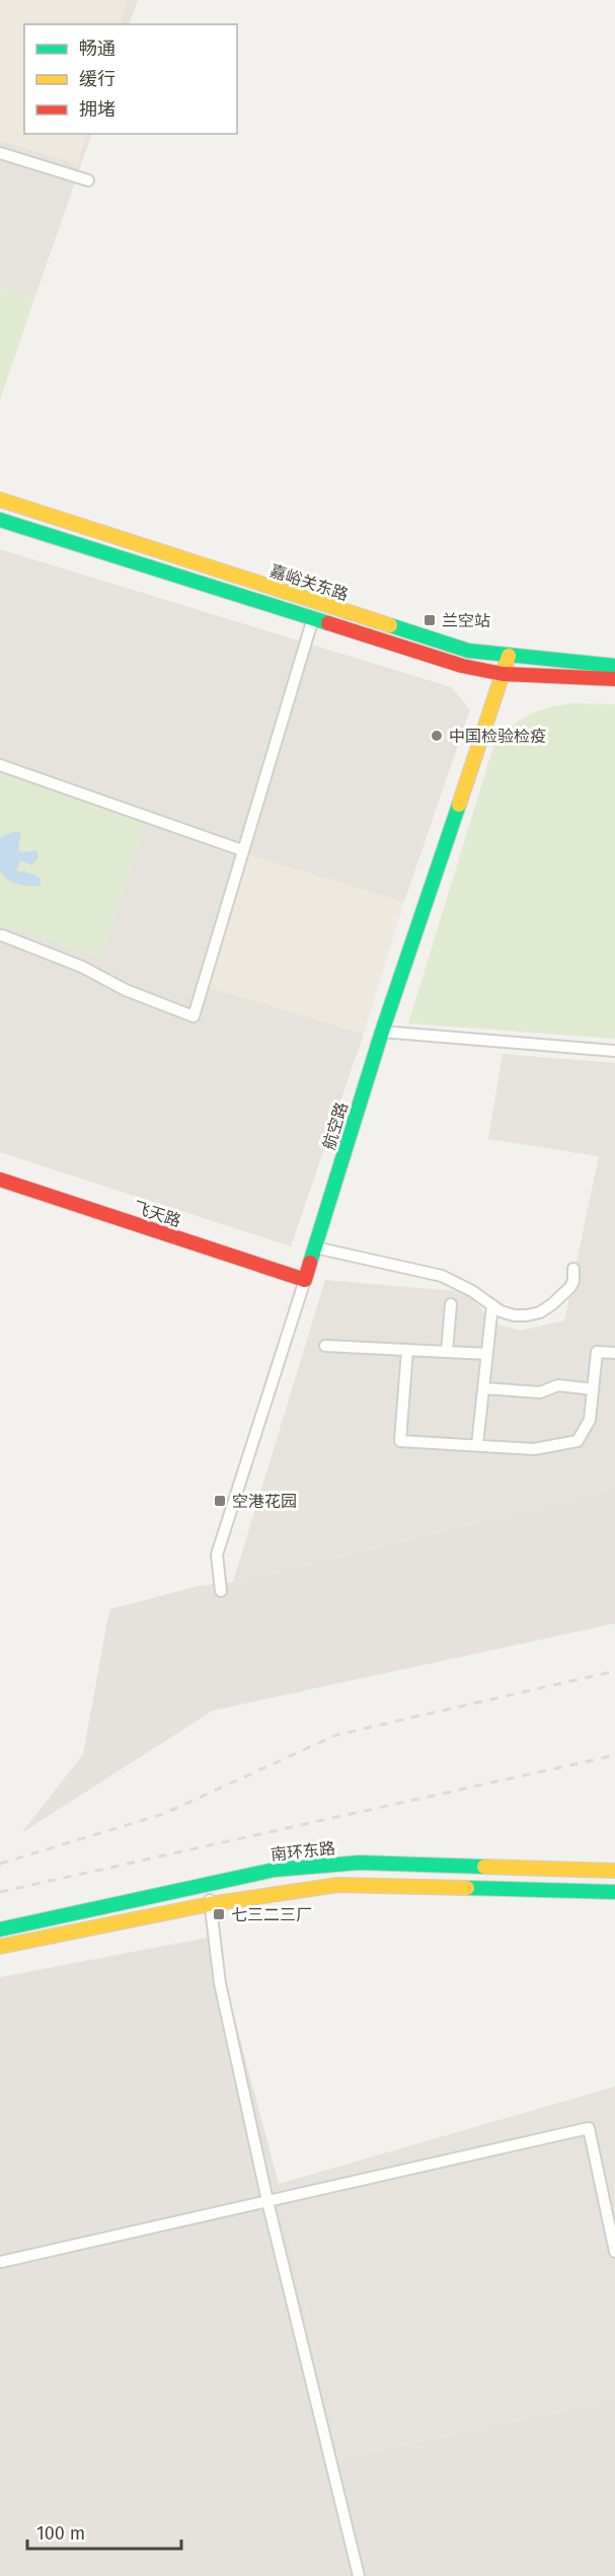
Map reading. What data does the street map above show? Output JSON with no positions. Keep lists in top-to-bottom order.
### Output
{
  "streets": {
    "main road": [
      "嘉峪关东路",
      "航空路",
      "飞天路",
      "南环东路"
    ]
  },
  "crossings": [
    ["嘉峪关东路", "航空路"],
    ["航空路", "飞天路"]
  ],
  "places": {
    "transit": ["兰空站", "空港花园", "七三二三厂"],
    "other": ["中国检验检疫"]
  },
  "legend": ["畅通", "缓行", "拥堵"],
  "scale_bar": "100 m"
}
